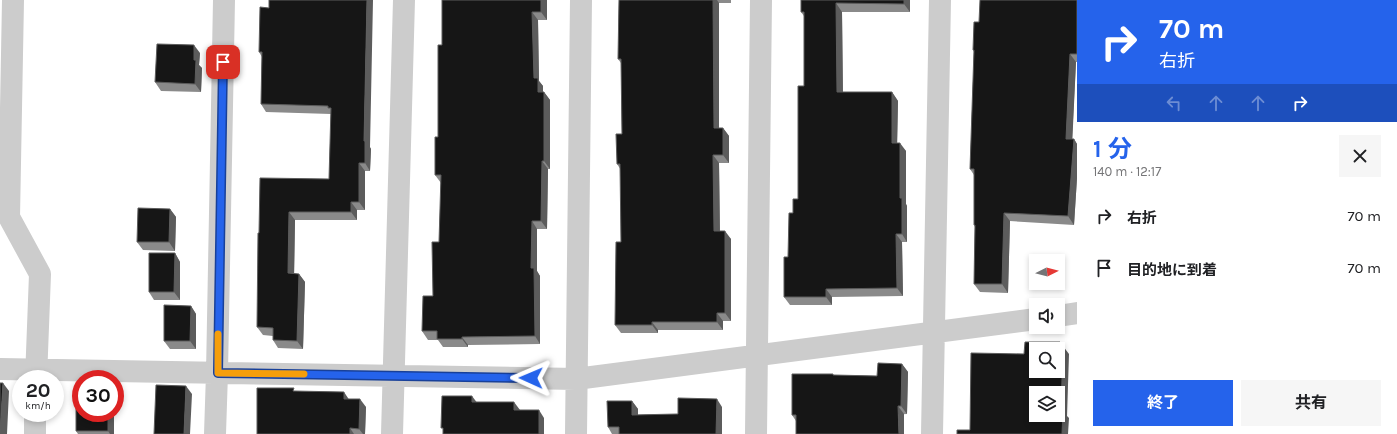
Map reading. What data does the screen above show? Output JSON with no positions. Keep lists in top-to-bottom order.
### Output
{
  "north": "right",
  "page": {
    "turn": ["70 m", "右折"],
    "heading": ["1 分", "140 m · 12:17"],
    "list": [
      {
        "name": "右折",
        "value": "70 m"
      },
      {
        "name": "目的地に到着",
        "value": "70 m"
      }
    ],
    "speed": "20 km/h",
    "limit": "30",
    "buttons": ["終了", "共有"]
  }
}
